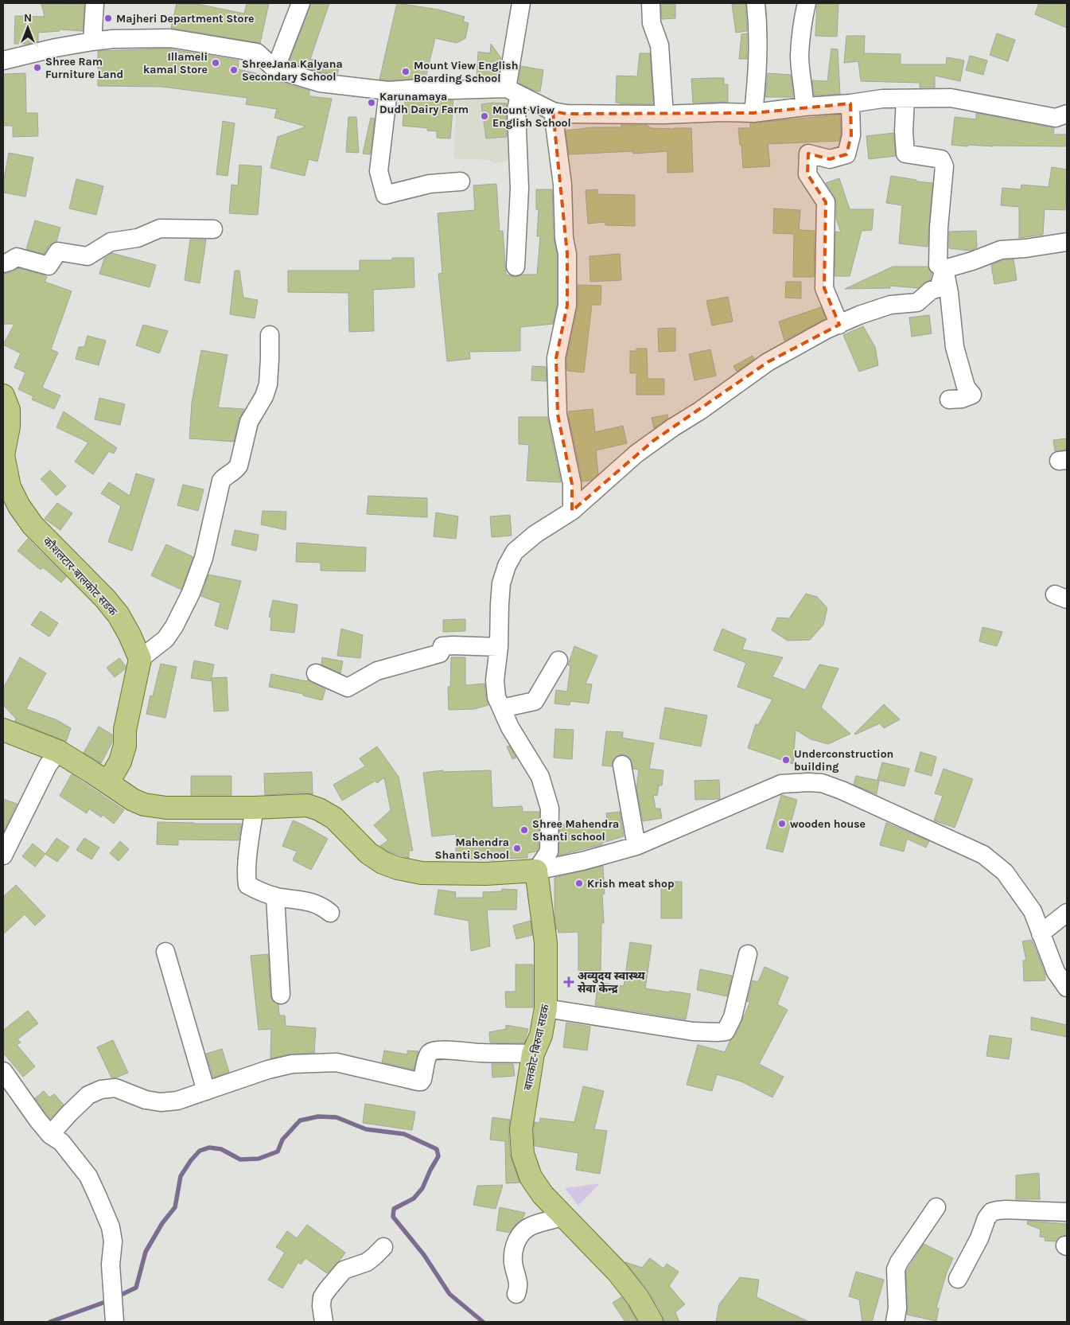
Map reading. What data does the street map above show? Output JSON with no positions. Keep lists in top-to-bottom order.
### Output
{
  "streets": {
    "main road": ["कौशलटार-बालकोट सडक", "बालकोट-बिरुवा सडक"]
  },
  "places": {
    "other": [
      "Majheri Department Store",
      "Illameli kamal Store",
      "Shree Ram Furniture Land",
      "ShreeJana Kalyana Secondary School",
      "Mount View English Boarding School",
      "Karunamaya Dudh Dairy Farm",
      "Mount View English School",
      "Underconstruction building",
      "wooden house",
      "Shree Mahendra Shanti school",
      "Mahendra Shanti School",
      "Krish meat shop"
    ],
    "health": ["अव्युदय स्वास्थ्य सेवा केन्द्र"]
  },
  "north": "top"
}
